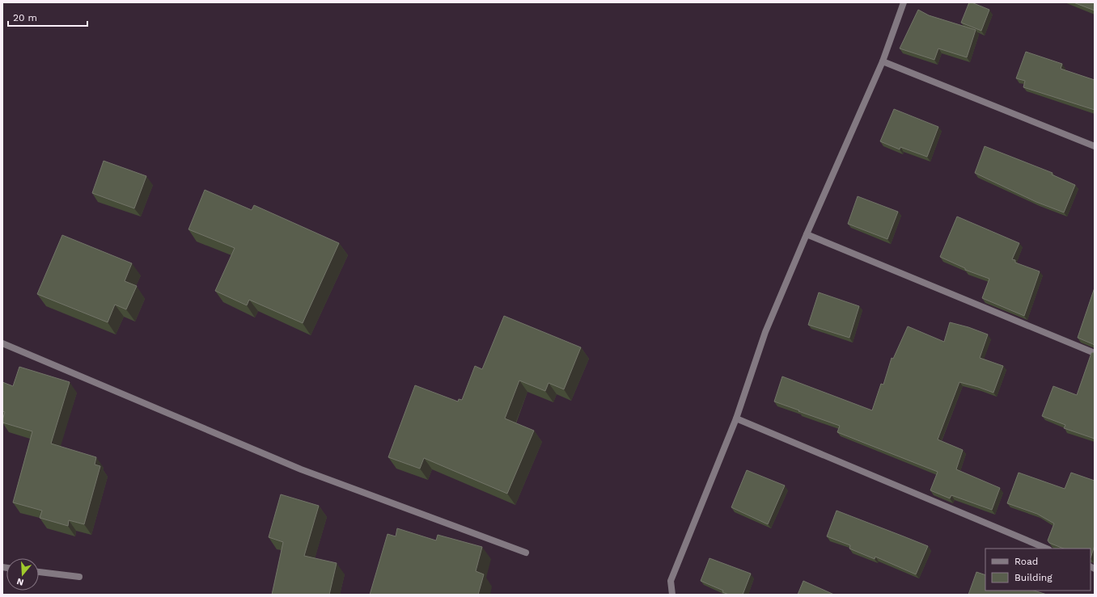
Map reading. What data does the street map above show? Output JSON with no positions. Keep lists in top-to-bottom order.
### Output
{
  "legend": ["Road", "Building"],
  "scale_bar": "20 m",
  "north": "bottom"
}
